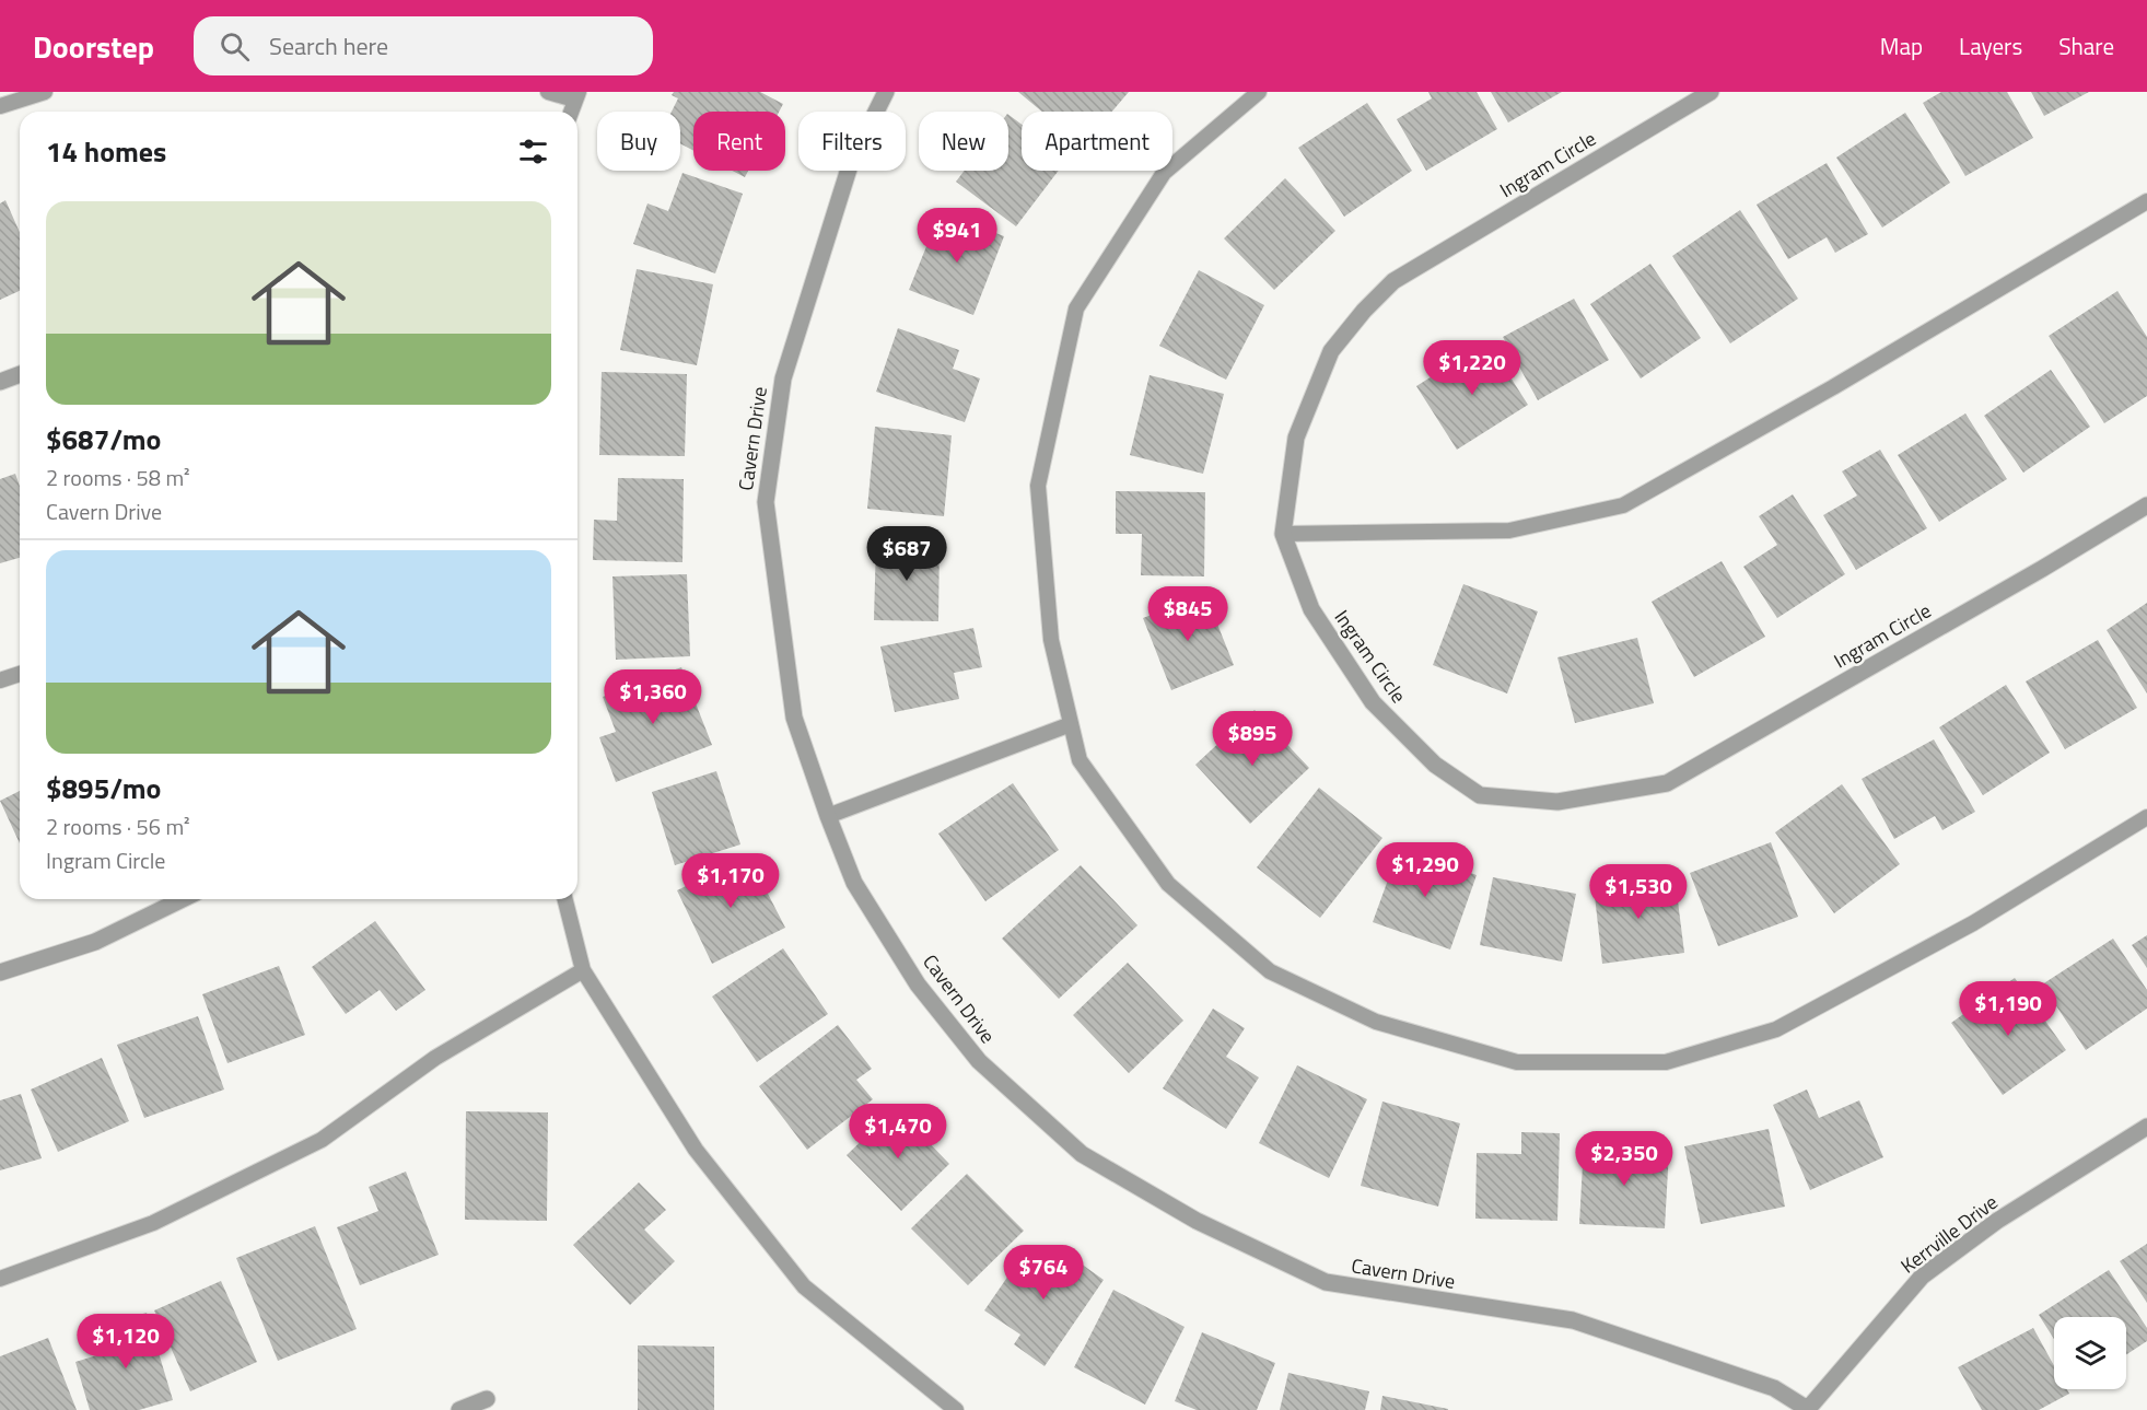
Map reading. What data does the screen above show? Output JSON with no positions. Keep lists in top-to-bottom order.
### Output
{
  "streets": {
    "street": ["Ingram Circle", "Cavern Drive", "Kerrville Drive"]
  },
  "crossings": [
    ["Cavern Drive", "Kerrville Drive"]
  ],
  "page": {
    "header": "Doorstep",
    "search": "Search here",
    "nav": ["Map", "Layers", "Share"],
    "chip": [
      "Buy",
      "Rent",
      "Filters",
      "New",
      "Apartment"
    ],
    "heading": "14 homes",
    "list": [
      {
        "name": "$687/mo",
        "note": "2 rooms · 58 m² · Cavern Drive"
      },
      {
        "name": "$895/mo",
        "note": "2 rooms · 56 m² · Ingram Circle"
      }
    ],
    "price": [
      "$941",
      "$1,220",
      "$687",
      "$845",
      "$1,360",
      "$895",
      "$1,290",
      "$1,170",
      "$1,530",
      "$1,190",
      "$1,470",
      "$2,350",
      "$764",
      "$1,120"
    ]
  }
}
